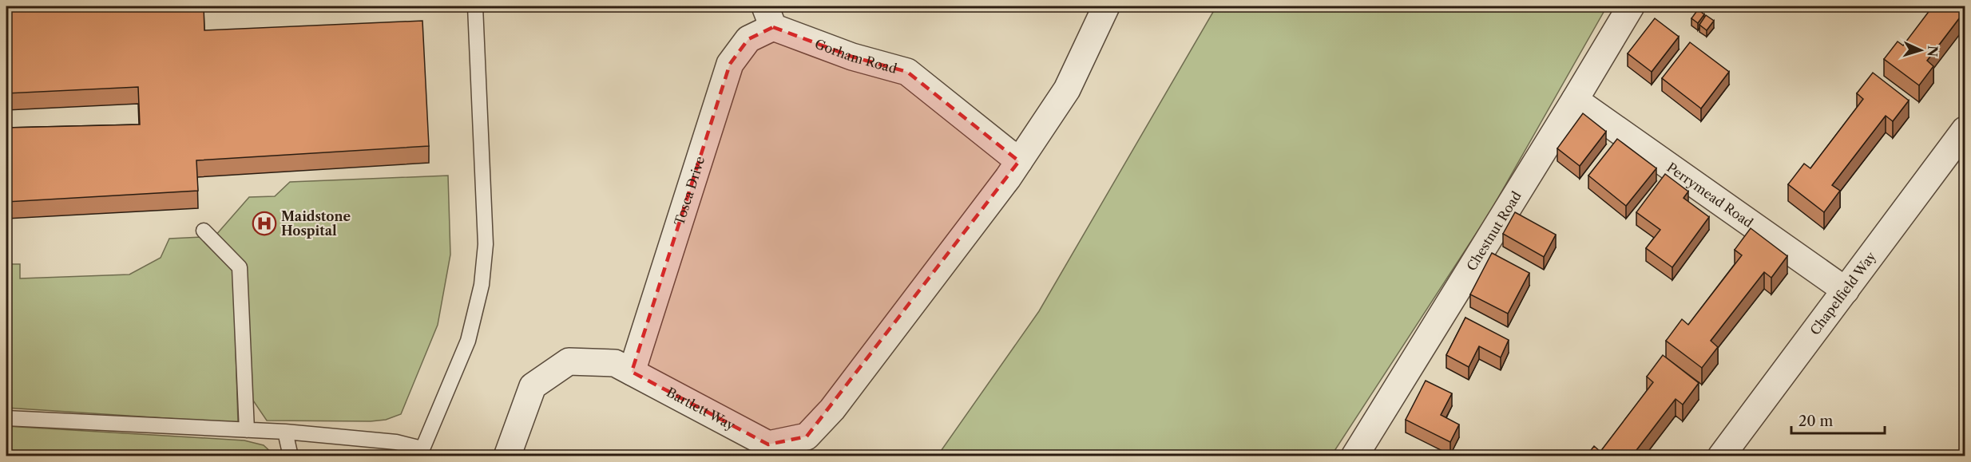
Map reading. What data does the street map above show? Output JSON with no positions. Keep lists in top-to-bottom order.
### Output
{
  "streets": {
    "street": [
      "Gorham Road",
      "Tosca Drive",
      "Perrymead Road",
      "Chestnut Road",
      "Chapelfield Way",
      "Bartlett Way"
    ]
  },
  "crossings": [
    ["Gorham Road", "Tosca Drive"],
    ["Gorham Road", "Bartlett Way"],
    ["Tosca Drive", "Bartlett Way"],
    ["Perrymead Road", "Chestnut Road"],
    ["Perrymead Road", "Chapelfield Way"]
  ],
  "places": {
    "hospital": ["Maidstone Hospital"]
  },
  "scale_bar": "20 m",
  "north": "right"
}
